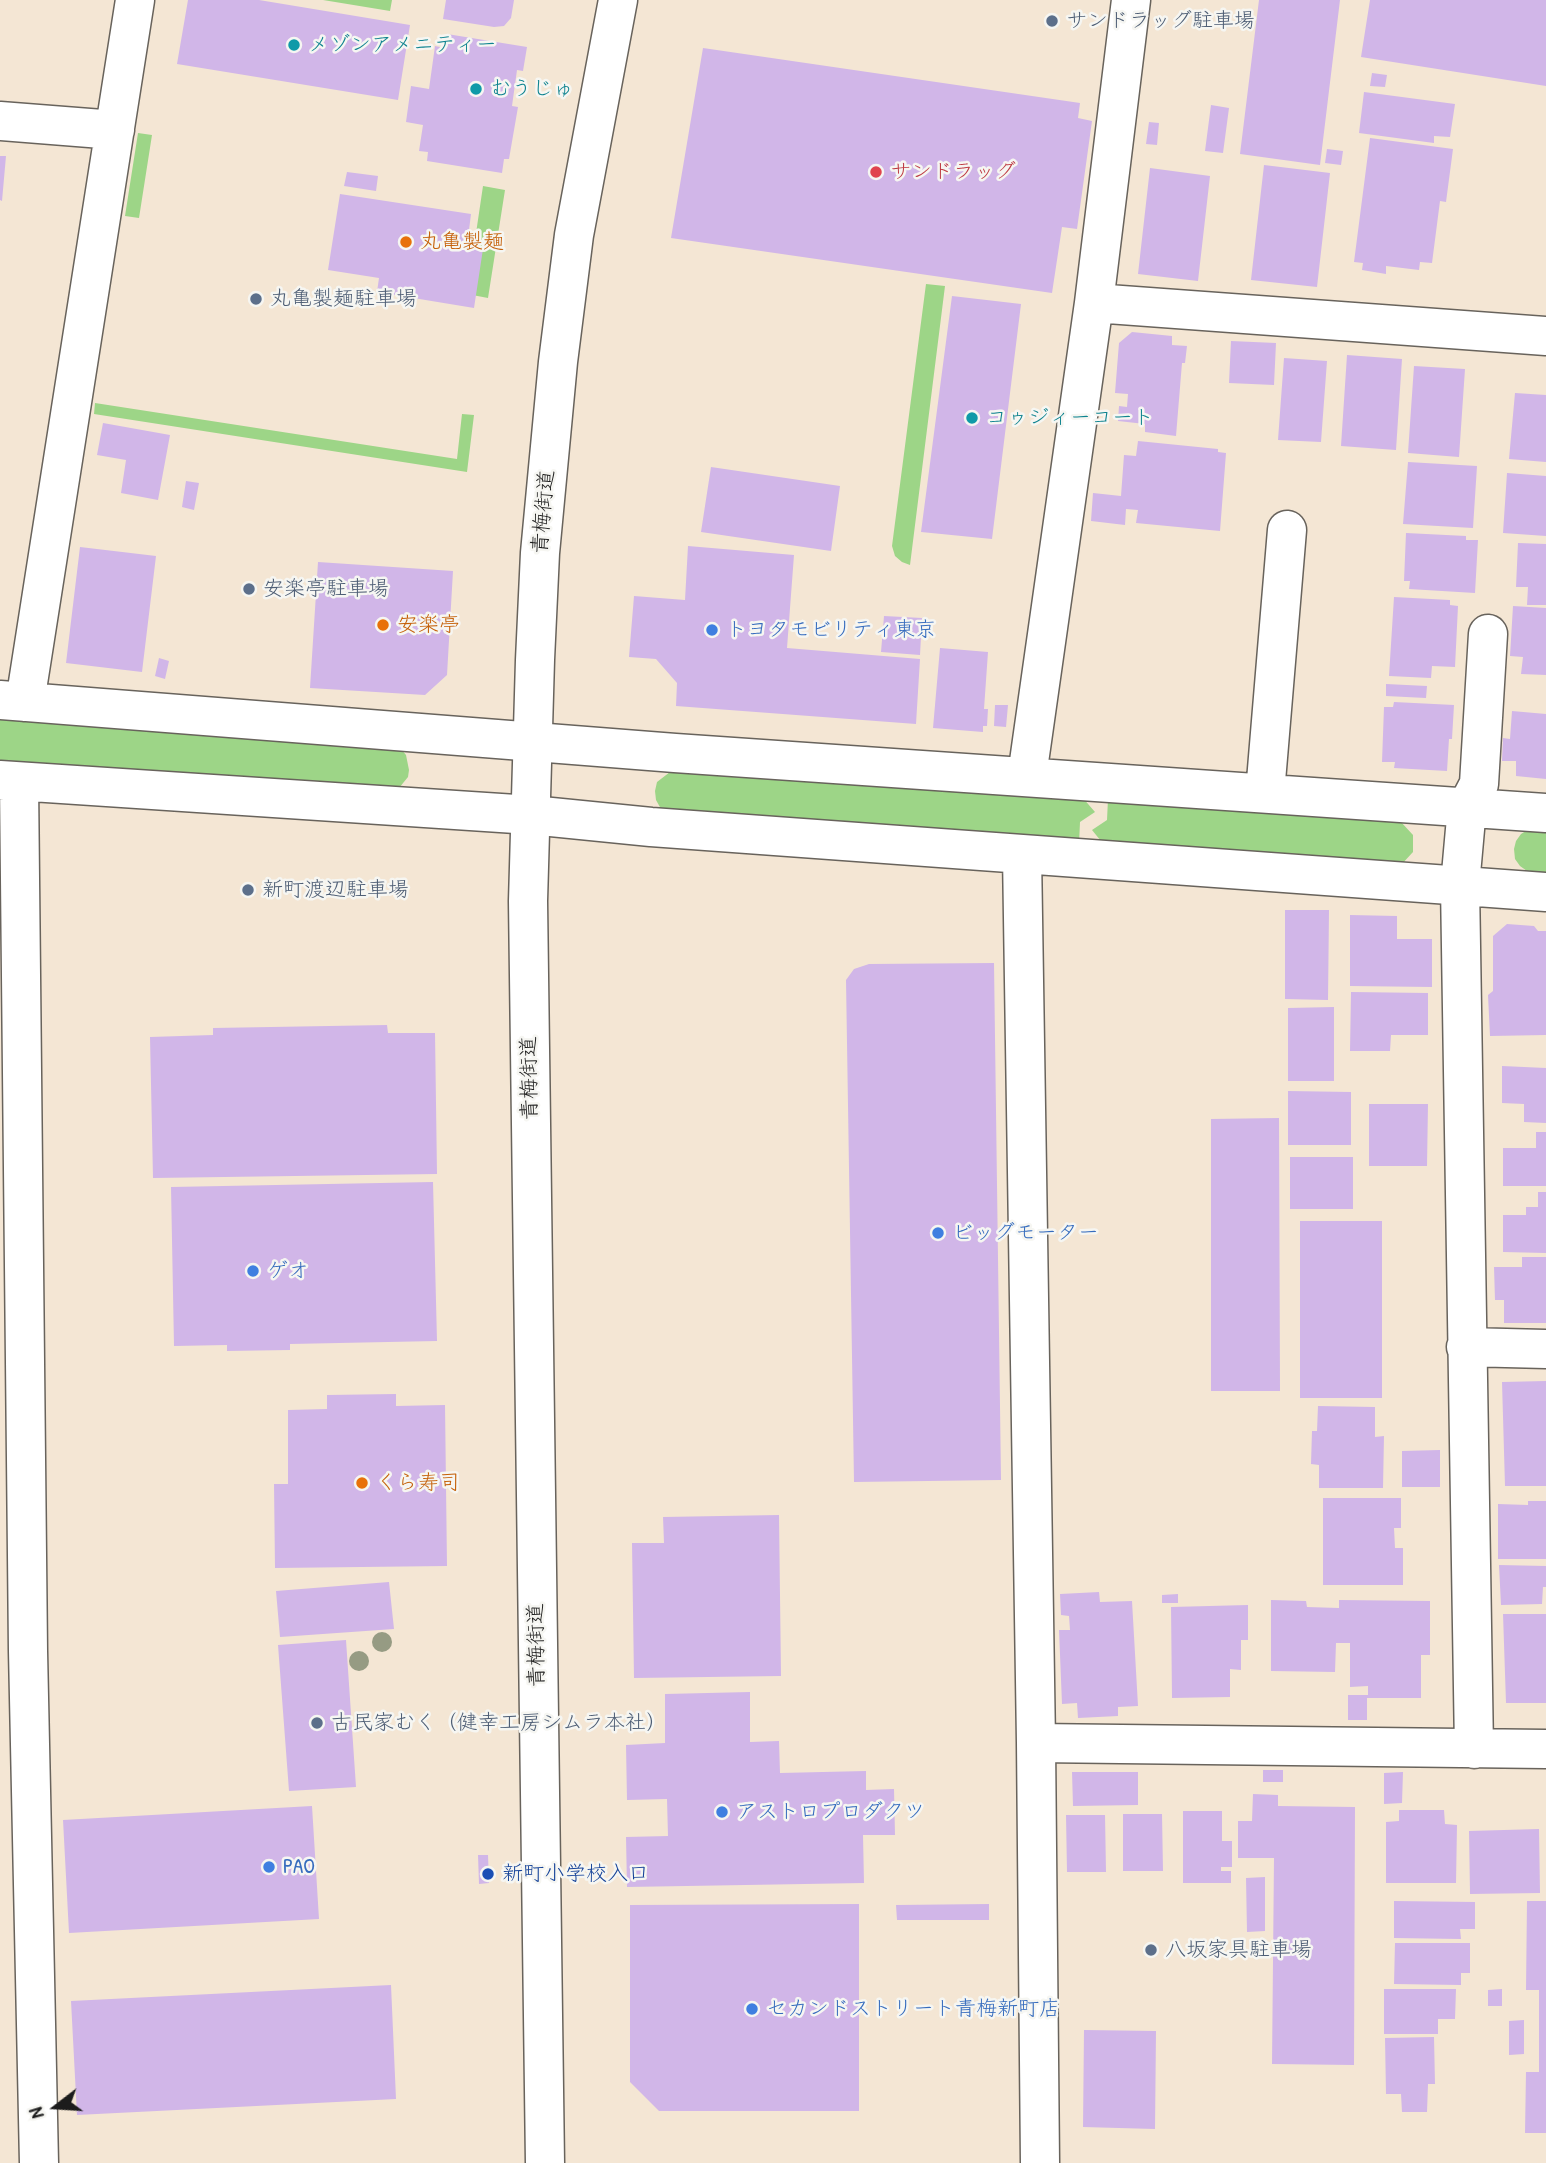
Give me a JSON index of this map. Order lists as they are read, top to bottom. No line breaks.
{"streets":{"street":["青梅街道"]},"places":["サンドラッグ駐車場","メゾンアメニティー","むうじゅ","サンドラッグ","丸亀製麺","丸亀製麺駐車場","コゥジィーコート","安楽亭駐車場","安楽亭","トヨタモビリティ東京","新町渡辺駐車場","ビッグモーター","ゲオ","くら寿司","古民家むく（健幸工房シムラ本社）","アストロプロダクツ","PAO","新町小学校入口","八坂家具駐車場","セカンドストリート青梅新町店"],"north":"left"}
